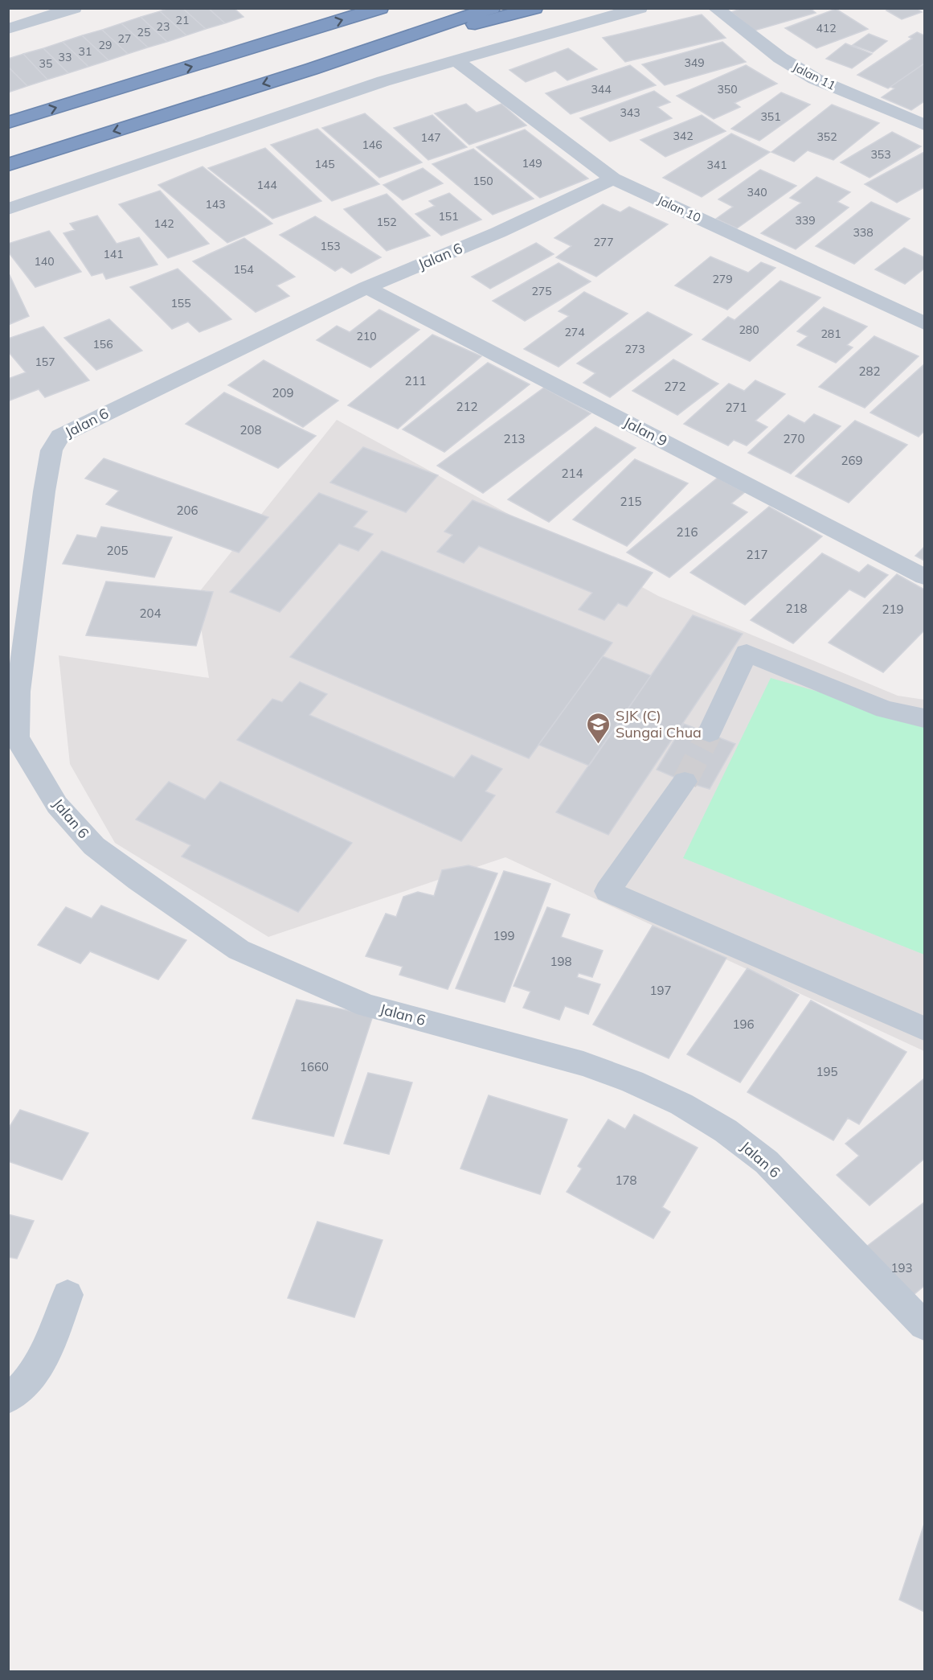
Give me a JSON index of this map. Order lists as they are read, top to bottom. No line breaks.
{"streets":{"street":["Jalan 11","Jalan 10","Jalan 6","Jalan 9"]},"crossings":[["Jalan 10","Jalan 6"],["Jalan 6","Jalan 9"]],"places":{"school or university":["SJK (C) Sungai Chua"]},"house_numbers":["21","23","412","25","27","29","31","33","349","35","344","350","343","351","342","352","147","146","353","149","145","341","150","144","340","143","151","339","152","142","338","277","153","141","140","154","279","275","155","280","274","281","210","156","273","157","282","211","272","209","212","271","208","213","270","269","214","215","206","216","205","217","218","219","204","199","198","197","196","1660","195","178","193"]}
